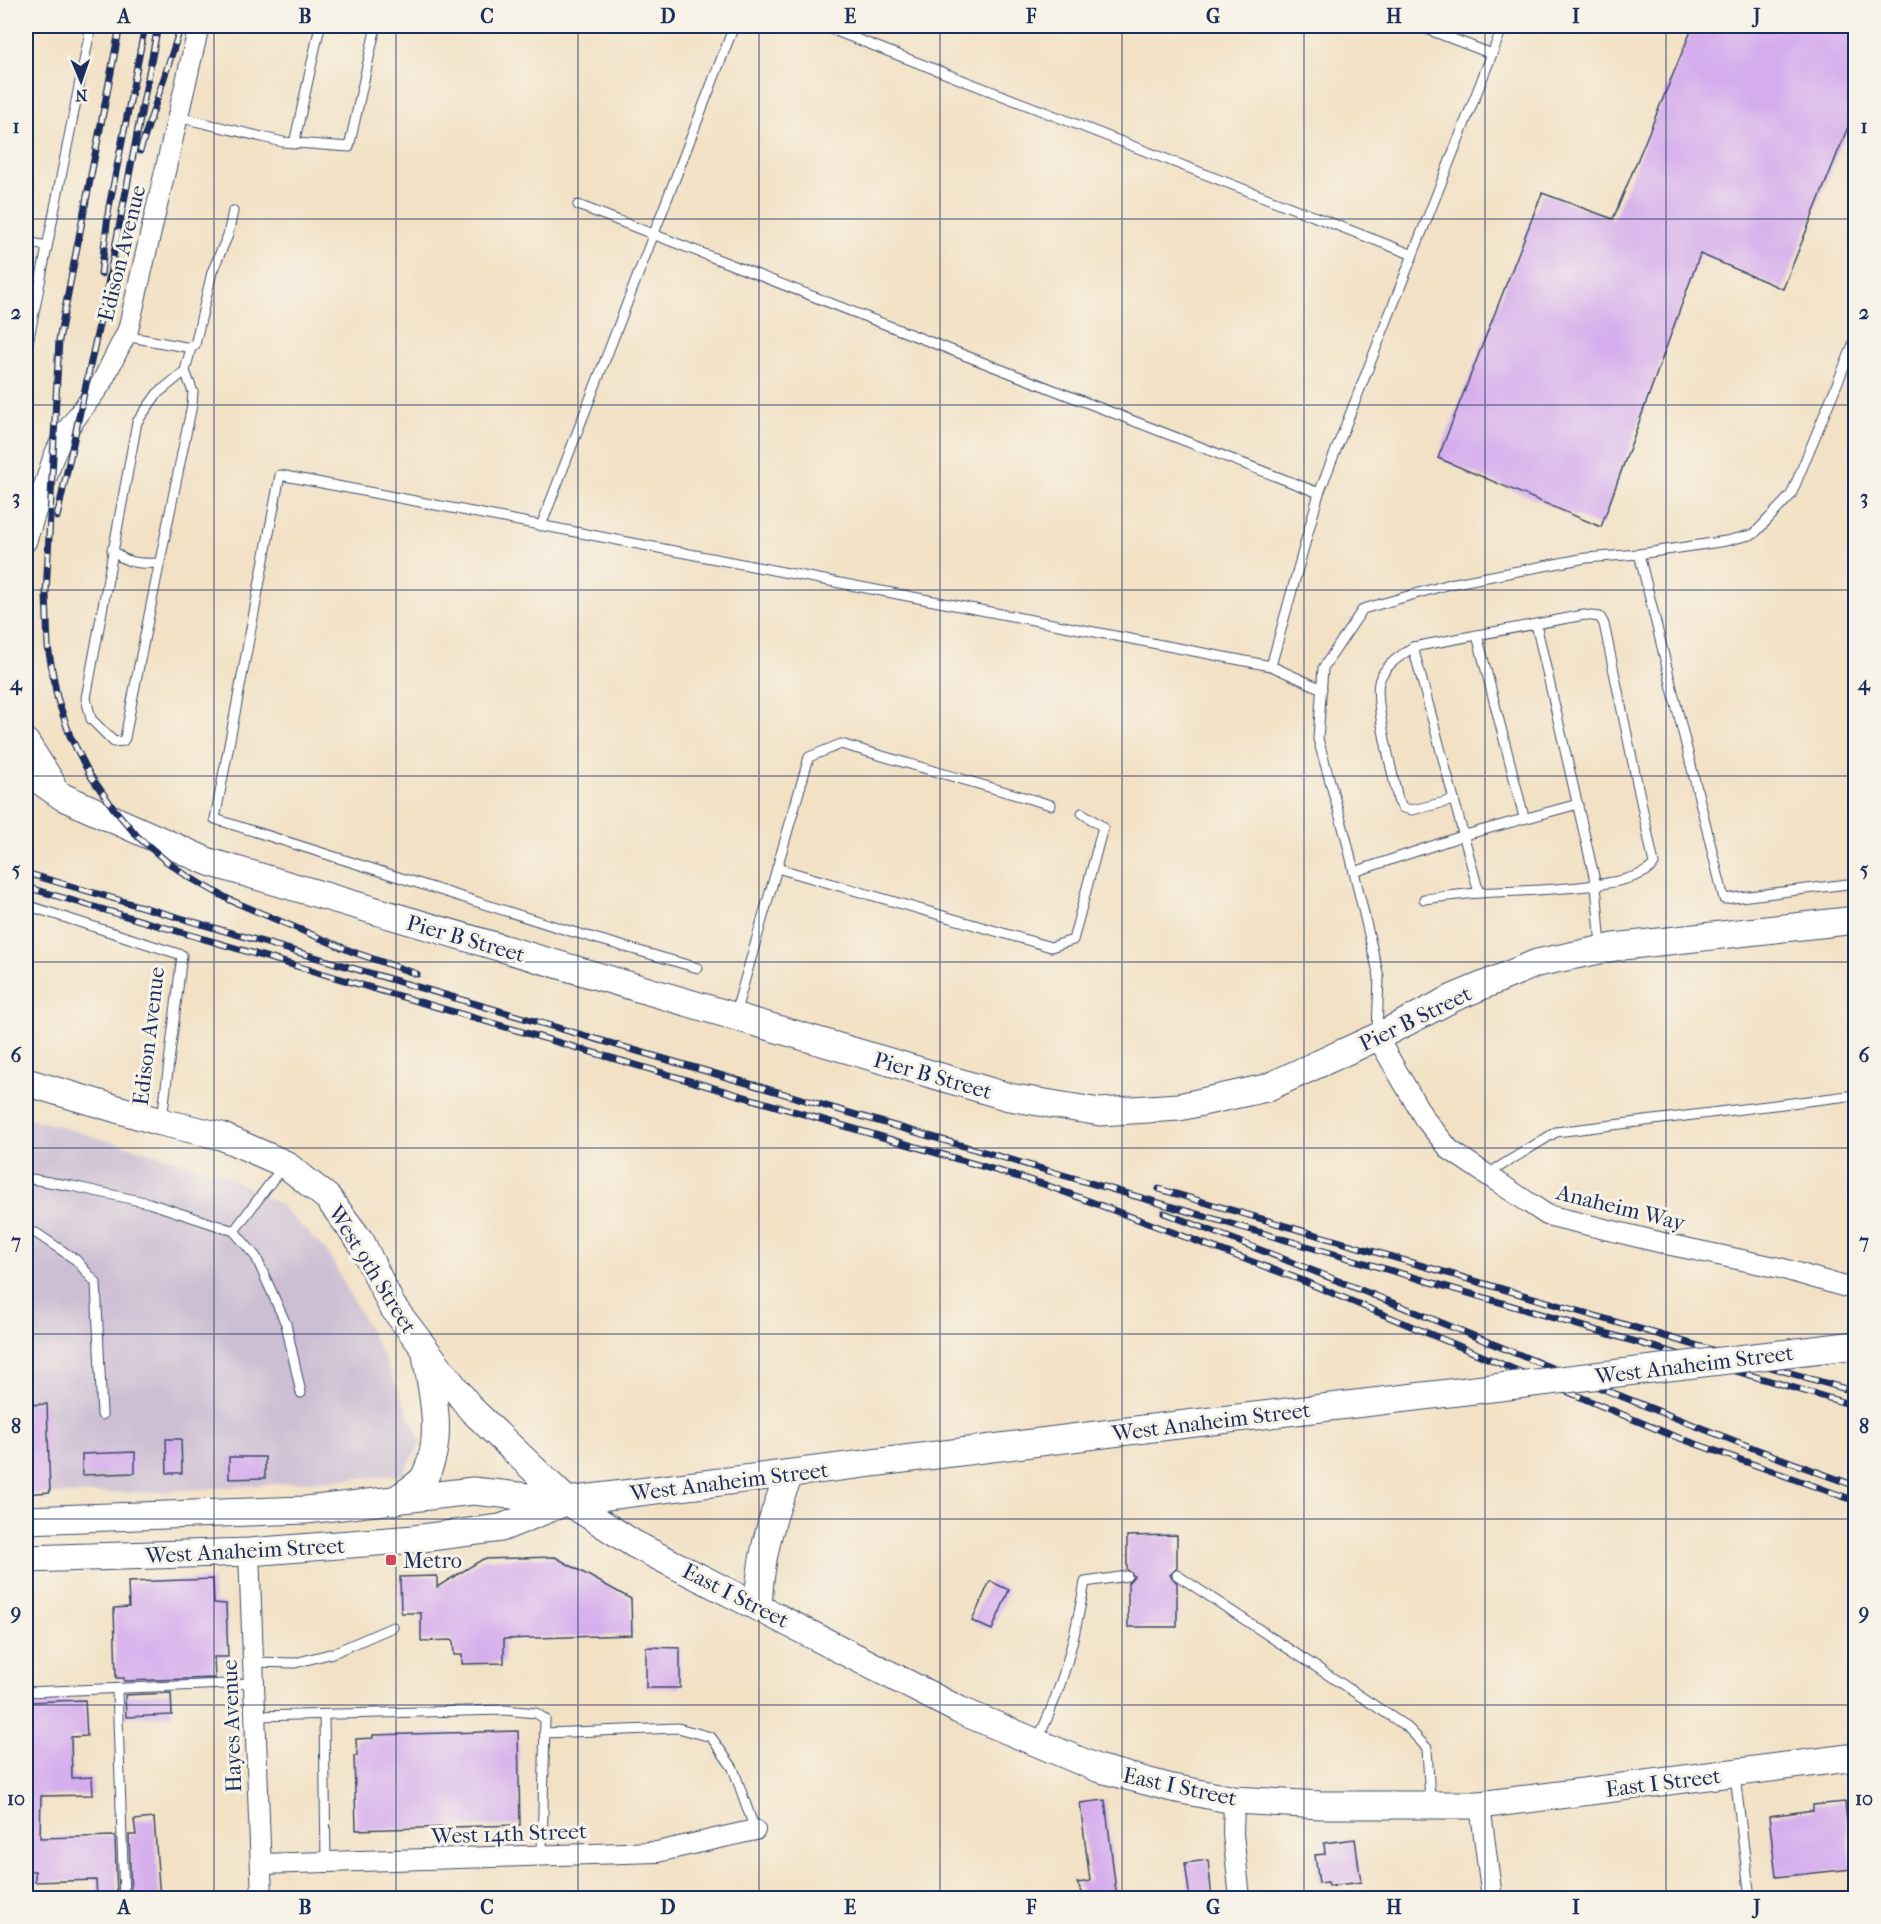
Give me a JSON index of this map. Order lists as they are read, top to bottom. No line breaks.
{"streets":{"main road":["Pier B Street","West 9th Street","West Anaheim Street","East I Street"],"street":["Edison Avenue","Anaheim Way","Hayes Avenue","West 14th Street"]},"crossings":[["Edison Avenue","West 9th Street"],["Pier B Street","Anaheim Way"],["West 9th Street","West Anaheim Street"],["West 9th Street","East I Street"],["West Anaheim Street","East I Street"],["West Anaheim Street","Hayes Avenue"],["Hayes Avenue","West 14th Street"]],"places":{"transit":["Metro"]},"north":"bottom","grid":{"columns":["A","B","C","D","E","F","G","H","I","J"],"rows":["1","2","3","4","5","6","7","8","9","10"]}}
